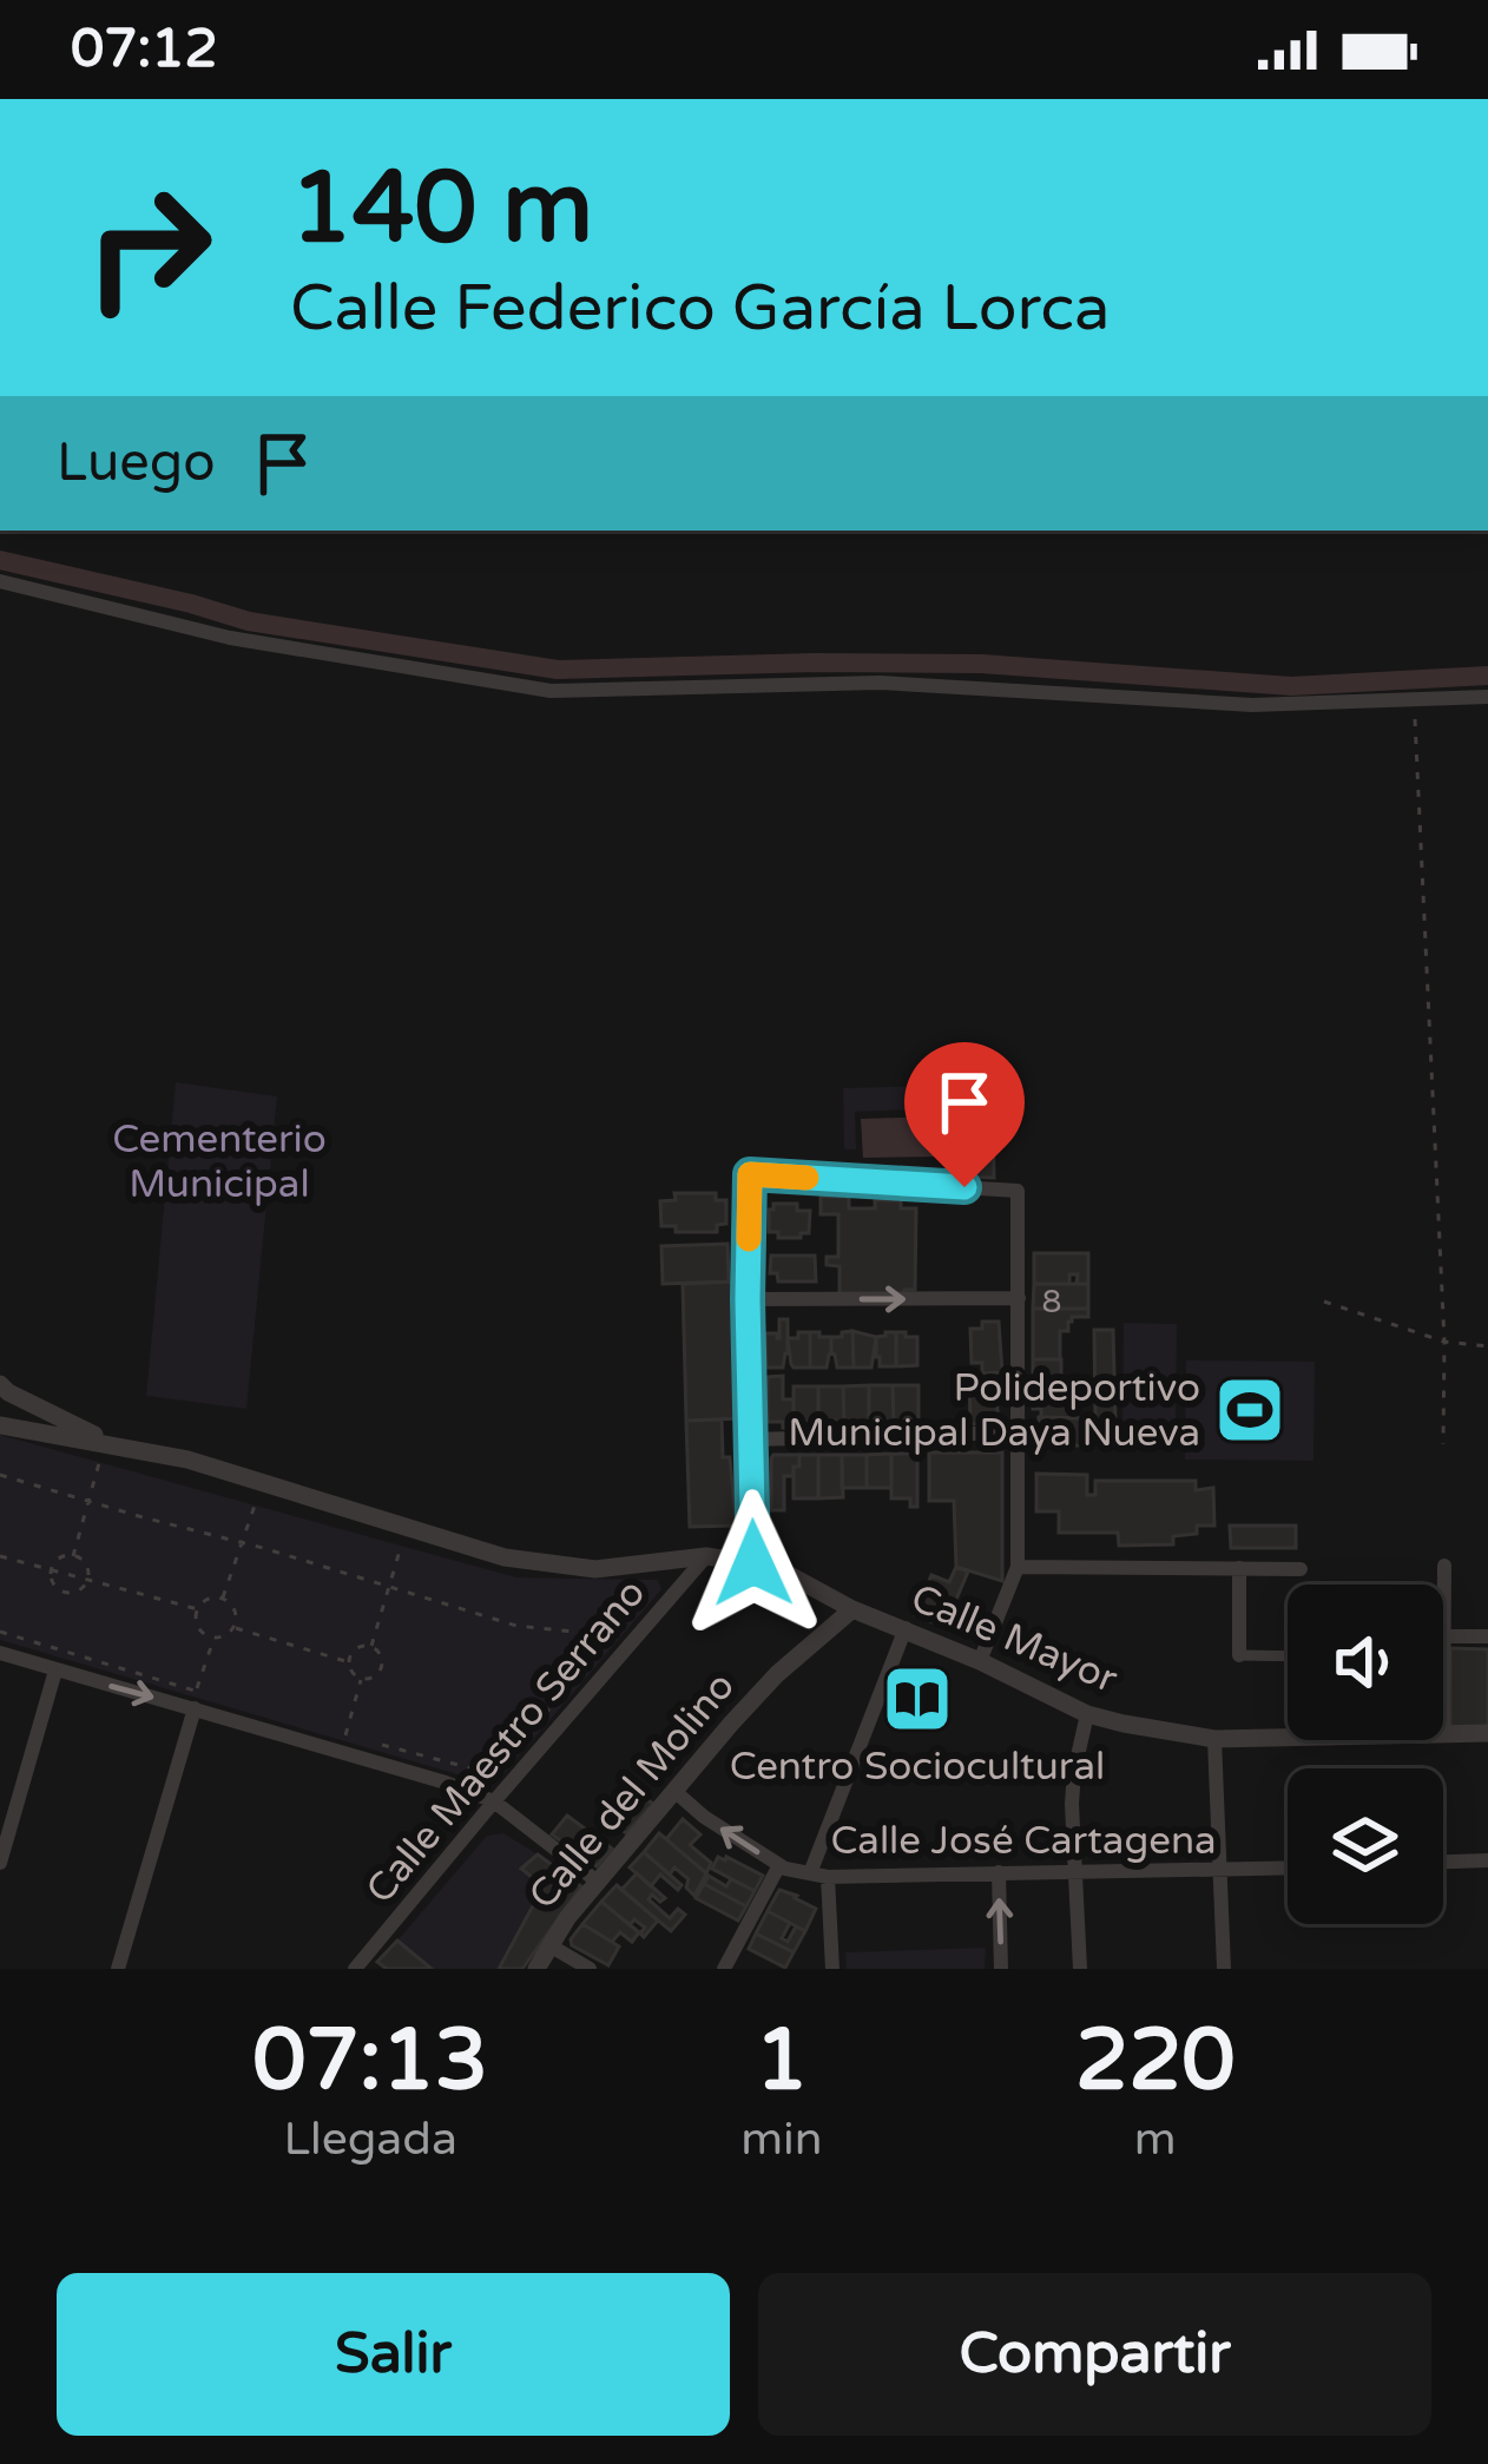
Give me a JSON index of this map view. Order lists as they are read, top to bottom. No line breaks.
{"streets":{"street":["Calle Mayor","Calle Maestro Serrano","Calle del Molino","Calle José Cartagena"]},"crossings":[["Calle Mayor","Calle Maestro Serrano"],["Calle Mayor","Calle del Molino"],["Calle del Molino","Calle José Cartagena"]],"parks":["Cementerio Municipal"],"places":{"sports":["Polideportivo Municipal Daya Nueva"],"library":["Centro Sociocultural"]},"house_numbers":["8"],"page":{"status":"07:12","turn":["140 m","Calle Federico García Lorca"],"then":"Luego","eta":["07:13","Llegada","1","min","220","m"],"buttons":["Salir","Compartir"]}}
